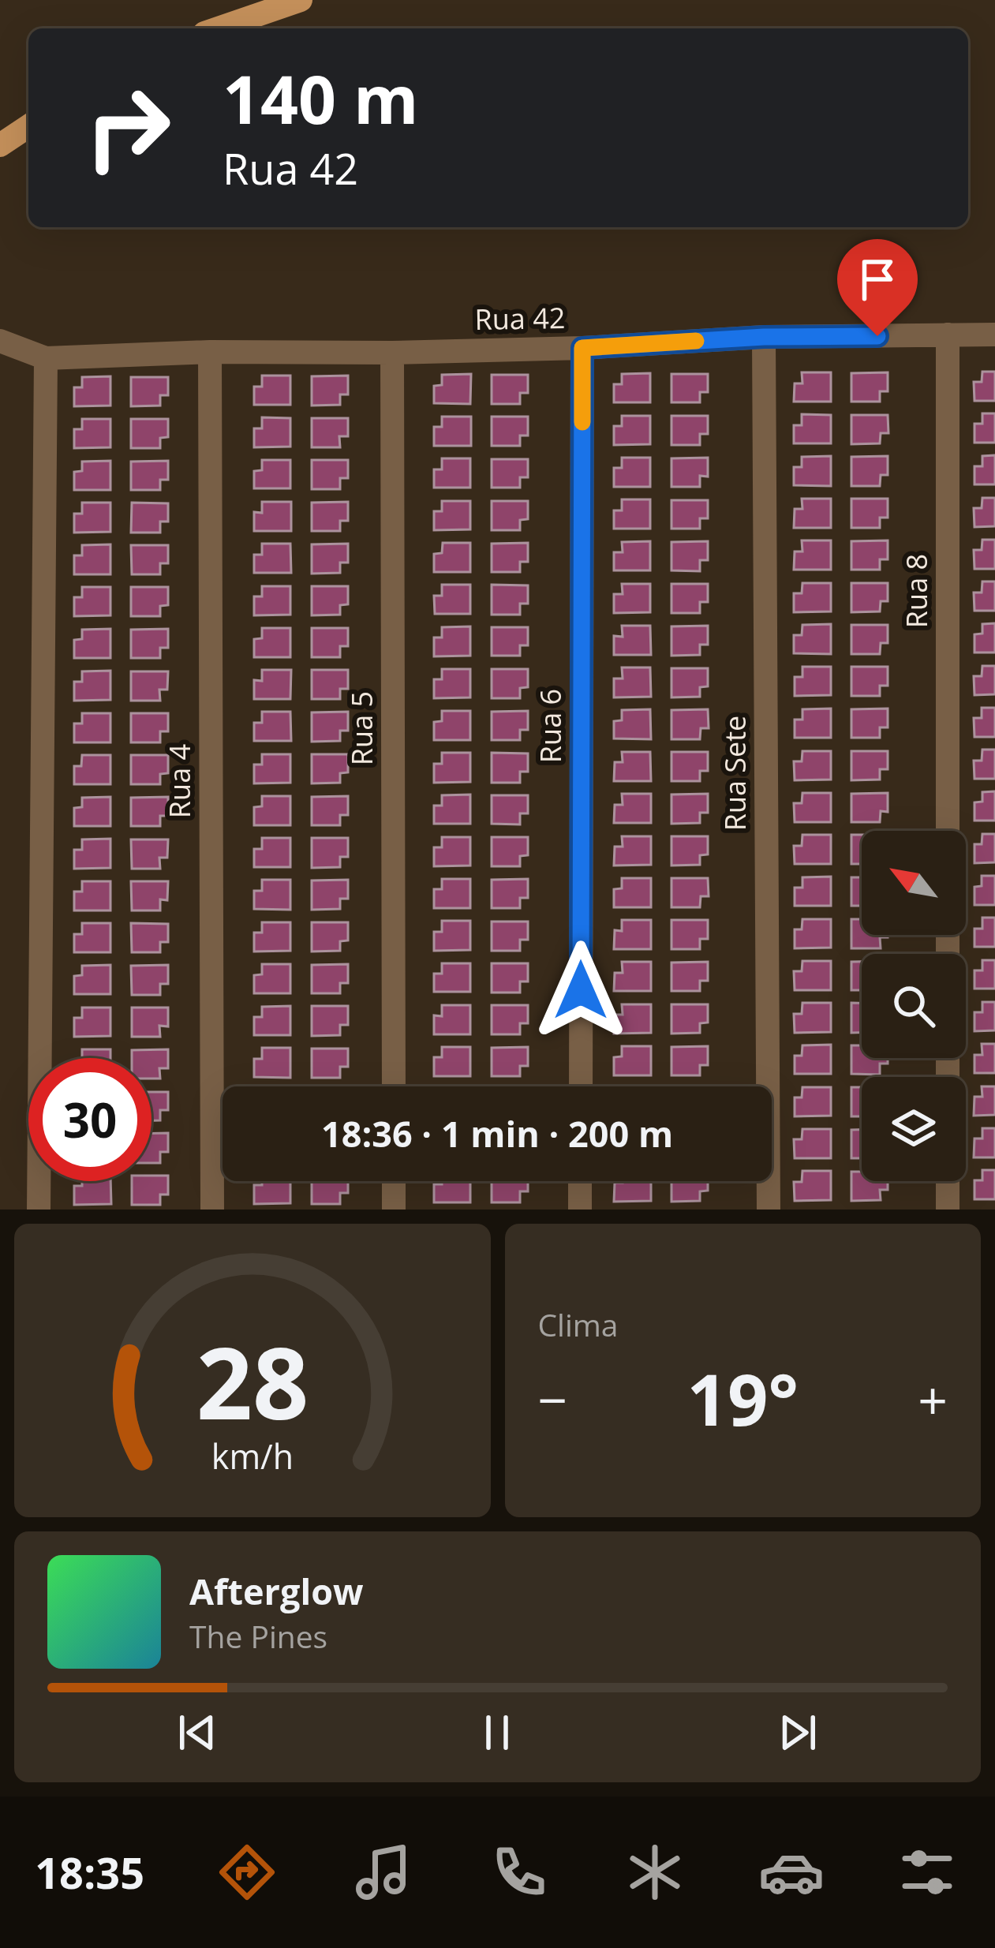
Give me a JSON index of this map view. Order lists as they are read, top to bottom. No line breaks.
{"streets":{"street":["Rua 42","Rua 8","Rua 6","Rua 5","Rua Sete","Rua 4"]},"crossings":[["Rua 42","Rua 8"],["Rua 42","Rua 6"],["Rua 42","Rua 5"],["Rua 42","Rua Sete"],["Rua 42","Rua 4"]],"north":"top left","page":{"turn":["140 m","Rua 42"],"limit":"30","trip":"18:36 · 1 min · 200 m","tile":"Clima","heat":["−","19°","+"],"song":["Afterglow","The Pines"],"tabs":"18:35","gauge":["28","km/h"]}}
